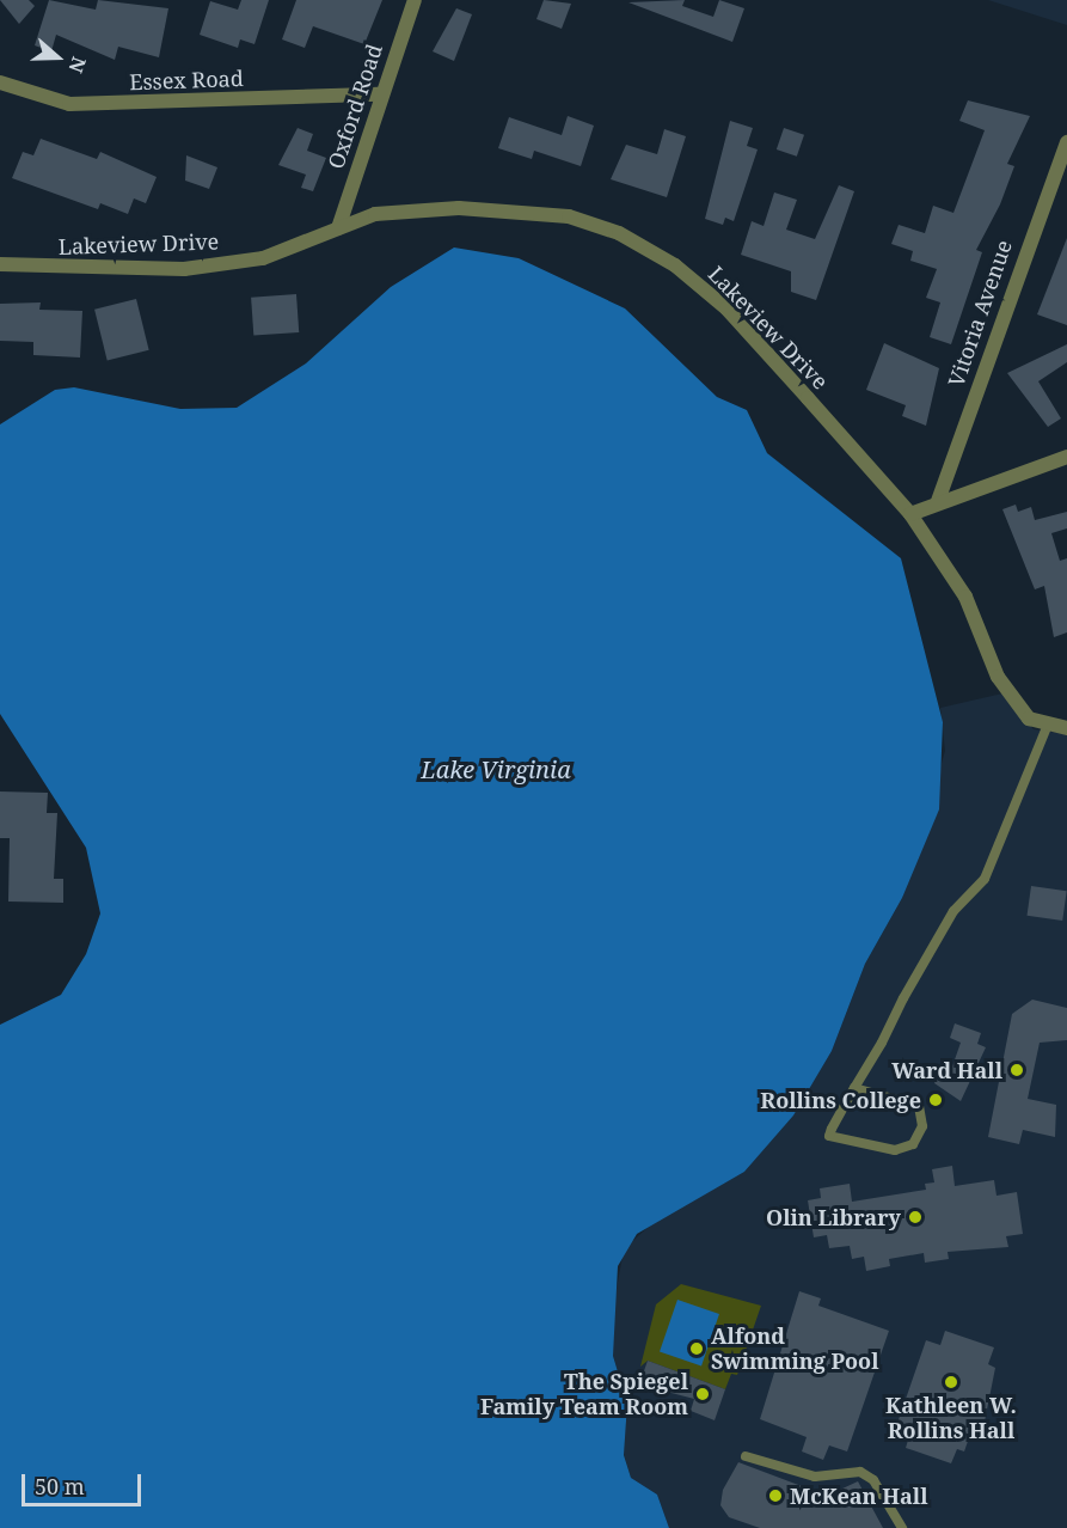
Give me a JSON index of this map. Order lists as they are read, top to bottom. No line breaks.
{"streets":{"street":["Essex Road","Oxford Road","Lakeview Drive","Vitoria Avenue"]},"crossings":[["Essex Road","Oxford Road"],["Oxford Road","Lakeview Drive"]],"water":["Lake Virginia"],"places":["Ward Hall","Rollins College","Olin Library","Alfond Swimming Pool","Kathleen W. Rollins Hall","The Spiegel Family Team Room","McKean Hall"],"scale_bar":"50 m","north":"right"}
